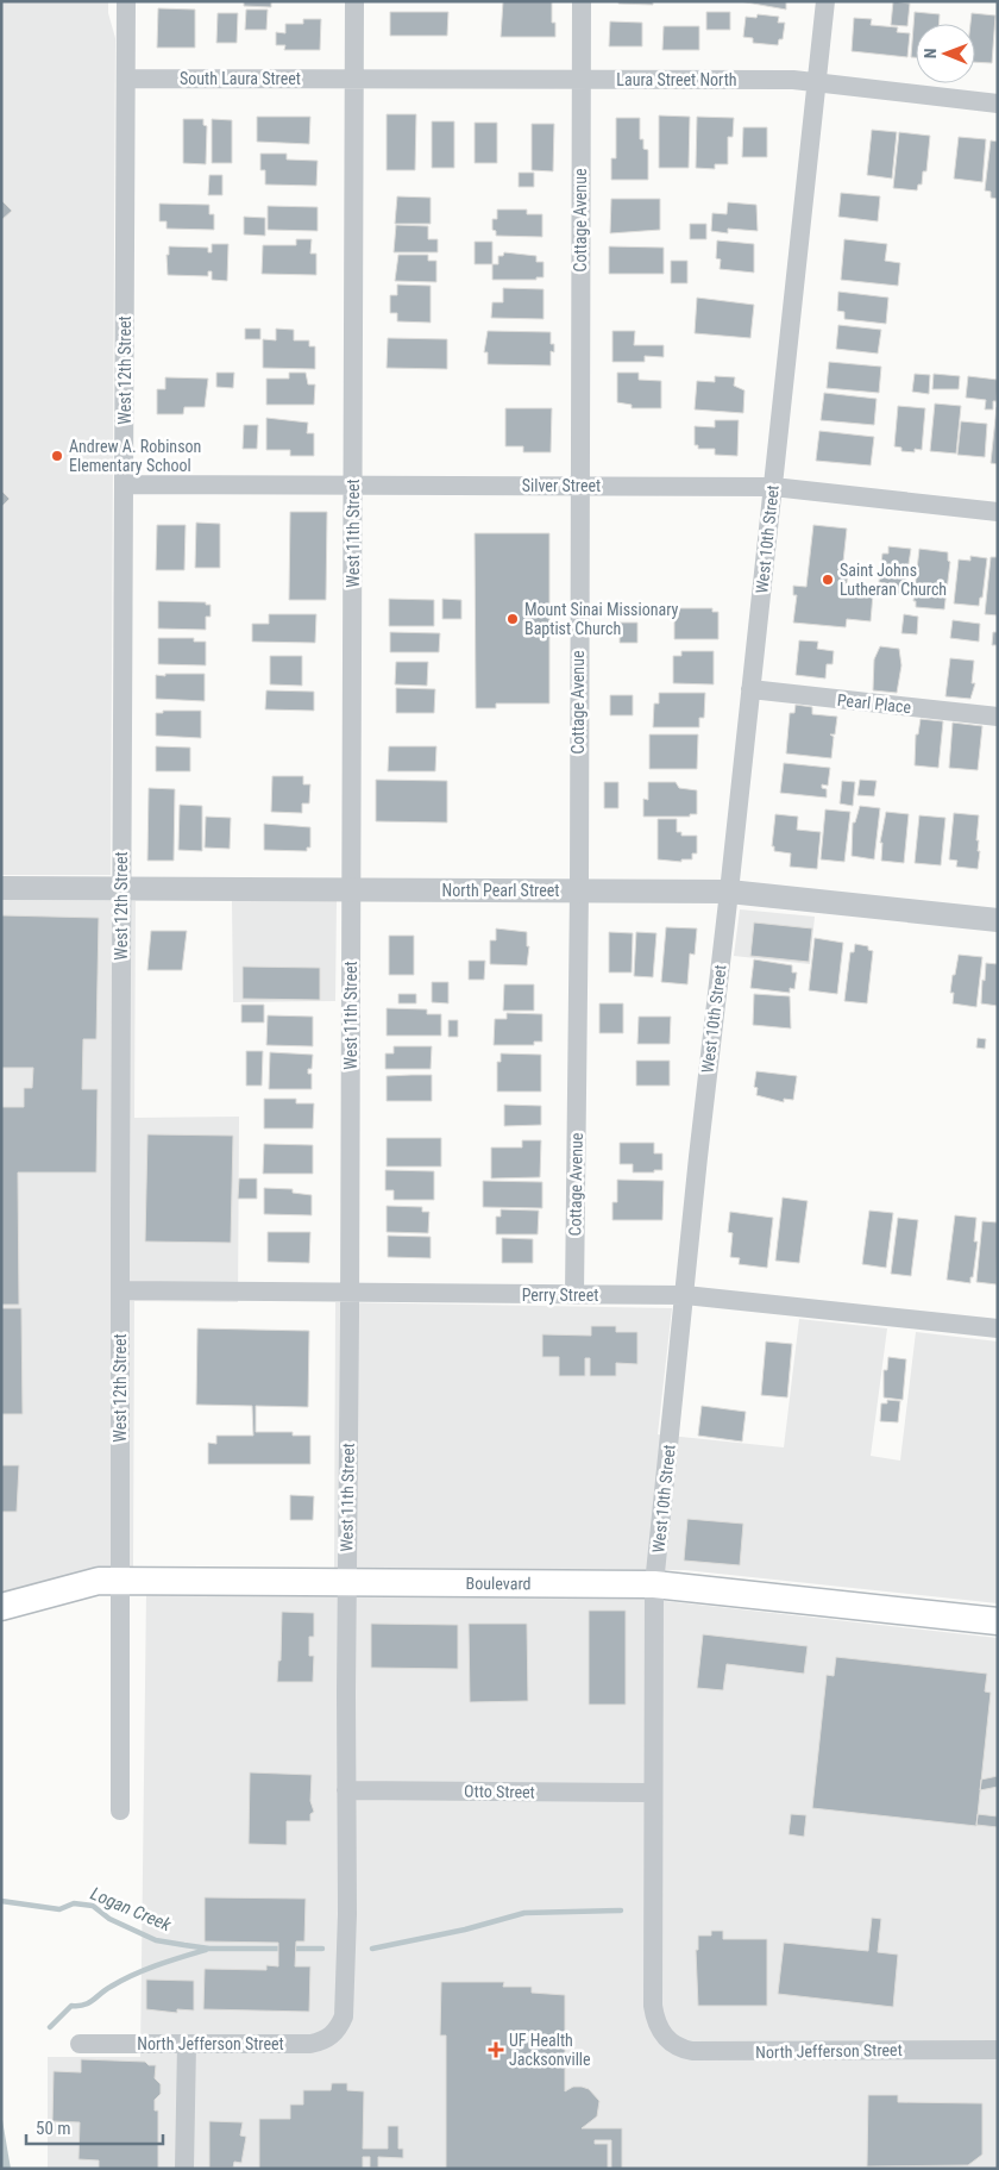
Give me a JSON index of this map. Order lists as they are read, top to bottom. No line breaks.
{"streets":{"main road":["Boulevard"],"street":["South Laura Street","Laura Street North","Cottage Avenue","West 12th Street","Silver Street","West 11th Street","West 10th Street","Pearl Place","North Pearl Street","Perry Street","Otto Street","North Jefferson Street"]},"crossings":[["South Laura Street","Laura Street North"],["South Laura Street","West 12th Street"],["South Laura Street","West 11th Street"],["Laura Street North","Cottage Avenue"],["Laura Street North","West 11th Street"],["Laura Street North","West 10th Street"],["Cottage Avenue","Silver Street"],["Cottage Avenue","North Pearl Street"],["Cottage Avenue","Perry Street"],["West 12th Street","Silver Street"],["West 12th Street","North Pearl Street"],["West 12th Street","Perry Street"],["West 12th Street","Boulevard"],["Silver Street","West 11th Street"],["Silver Street","West 10th Street"],["West 11th Street","North Pearl Street"],["West 11th Street","Perry Street"],["West 11th Street","Boulevard"],["West 11th Street","Otto Street"],["West 11th Street","North Jefferson Street"],["West 10th Street","Pearl Place"],["West 10th Street","North Pearl Street"],["West 10th Street","Perry Street"],["West 10th Street","Boulevard"],["West 10th Street","Otto Street"],["West 10th Street","North Jefferson Street"]],"water":["Logan Creek"],"places":{"other":["Andrew A. Robinson Elementary School","Saint Johns Lutheran Church","Mount Sinai Missionary Baptist Church"],"health":["UF Health Jacksonville"]},"scale_bar":"50 m","north":"left"}
